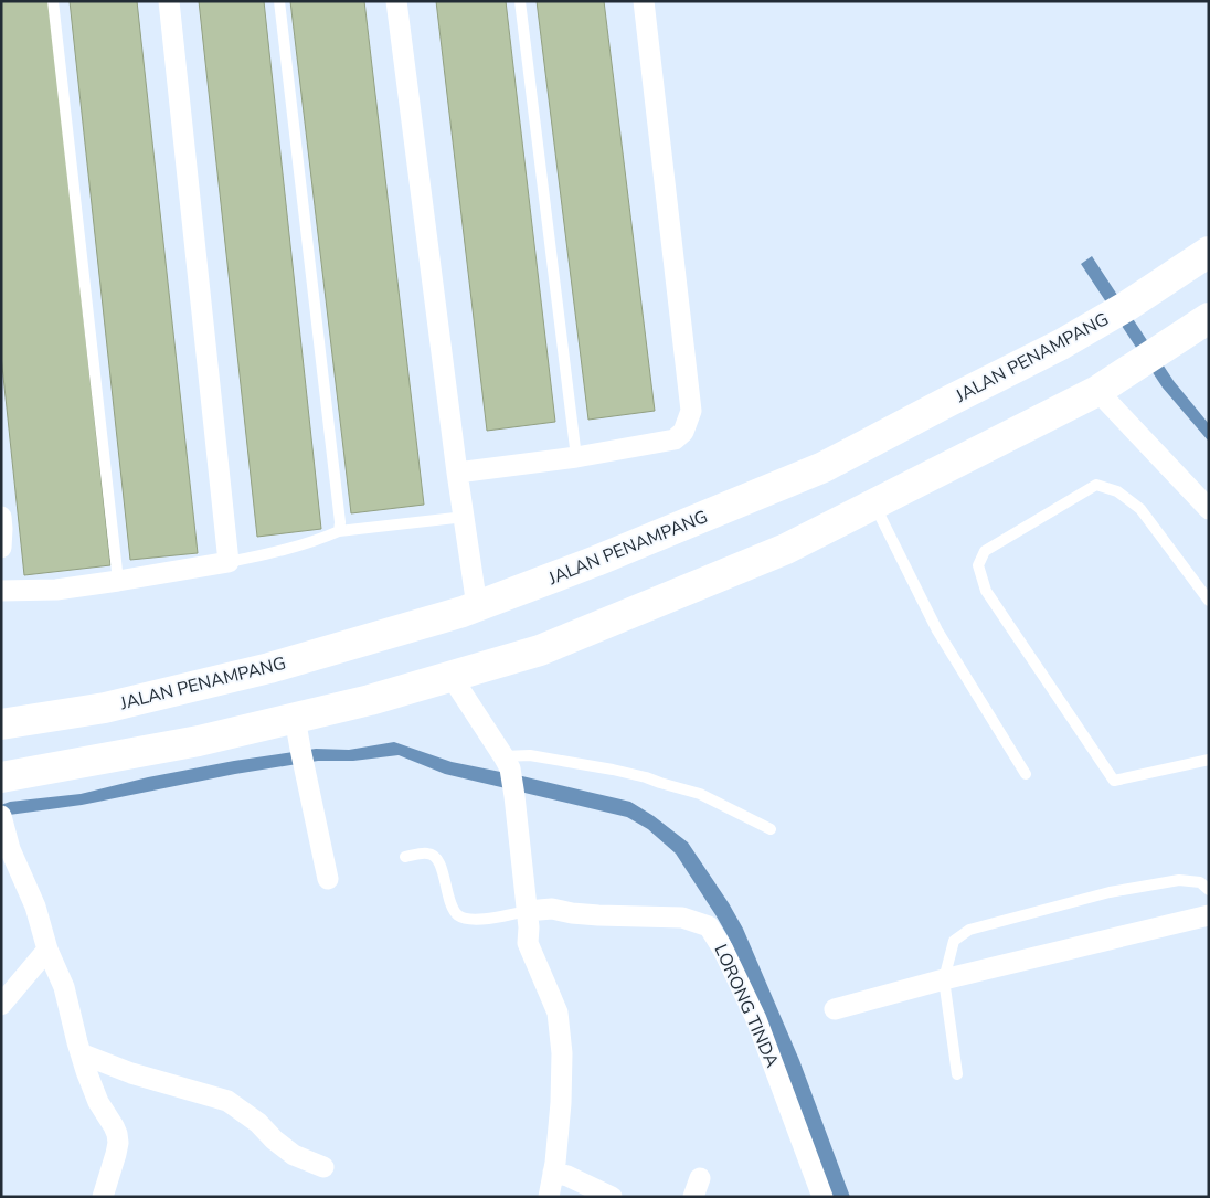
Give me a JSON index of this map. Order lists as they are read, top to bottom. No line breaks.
{"streets":{"main road":["JALAN PENAMPANG"],"street":["LORONG TINDA"]}}
